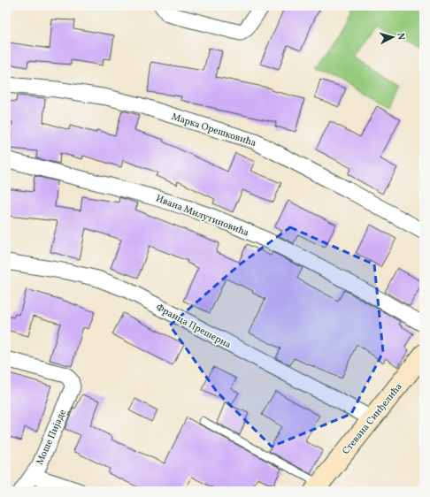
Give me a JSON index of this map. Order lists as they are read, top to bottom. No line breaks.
{"streets":{"street":["Марка Орешковића","Ивана Милутиновића","Франца Прешерна","Стевана Синђелића","Моше Пијаде"]},"crossings":[["Франца Прешерна","Стевана Синђелића"]],"north":"right"}
